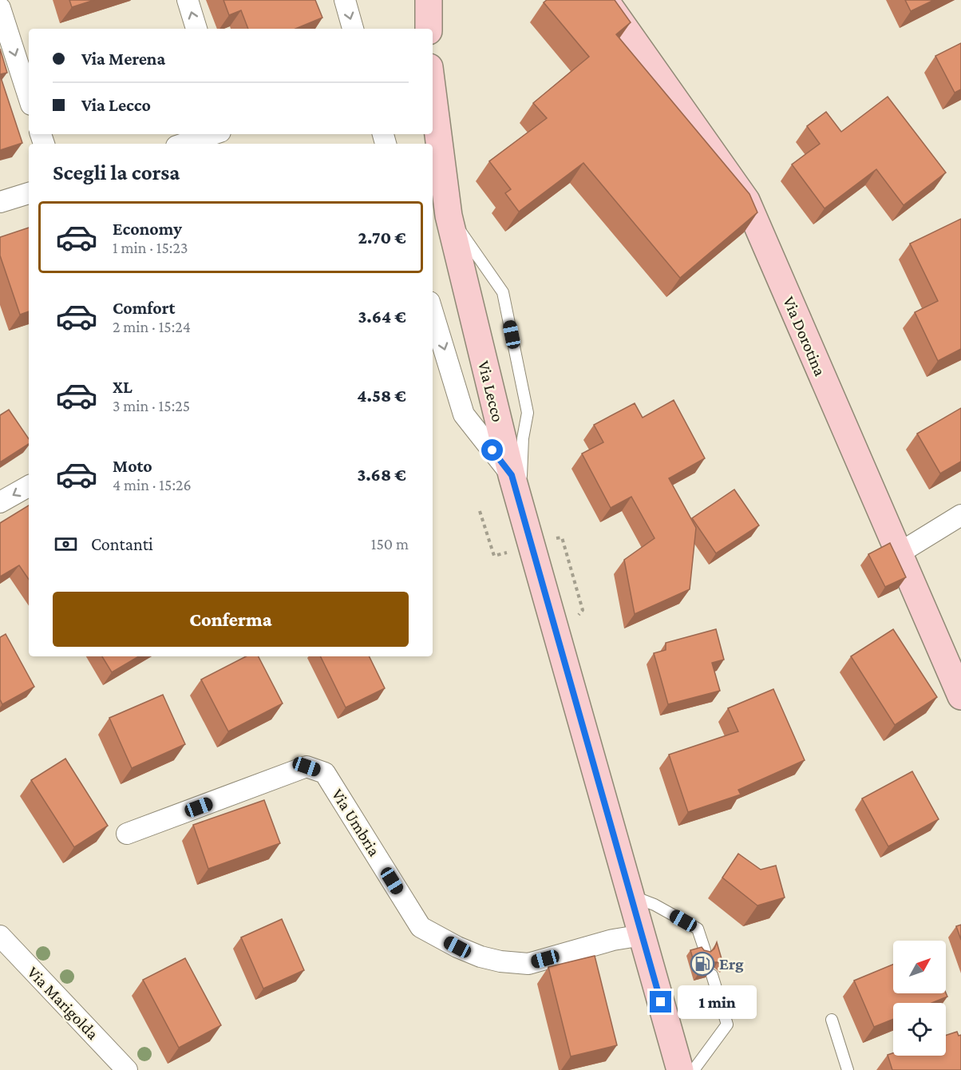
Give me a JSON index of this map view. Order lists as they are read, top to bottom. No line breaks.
{"streets":{"main road":["Via Dorotina","Via Lecco"],"street":["Via Umbria","Via Marigolda"]},"crossings":[["Via Lecco","Via Umbria"]],"places":{"fuel station":["Erg"]},"north":"top right","page":{"banner":["Via Merena","Via Lecco"],"heading":"Scegli la corsa","list":[{"name":"Economy","note":"1 min · 15:23","value":"2.70 €"},{"name":"Comfort","note":"2 min · 15:24","value":"3.64 €"},{"name":"XL","note":"3 min · 15:25","value":"4.58 €"},{"name":"Moto","note":"4 min · 15:26","value":"3.68 €"}],"pay":["Contanti","150 m"],"buttons":"Conferma","bubble":"1 min"}}
